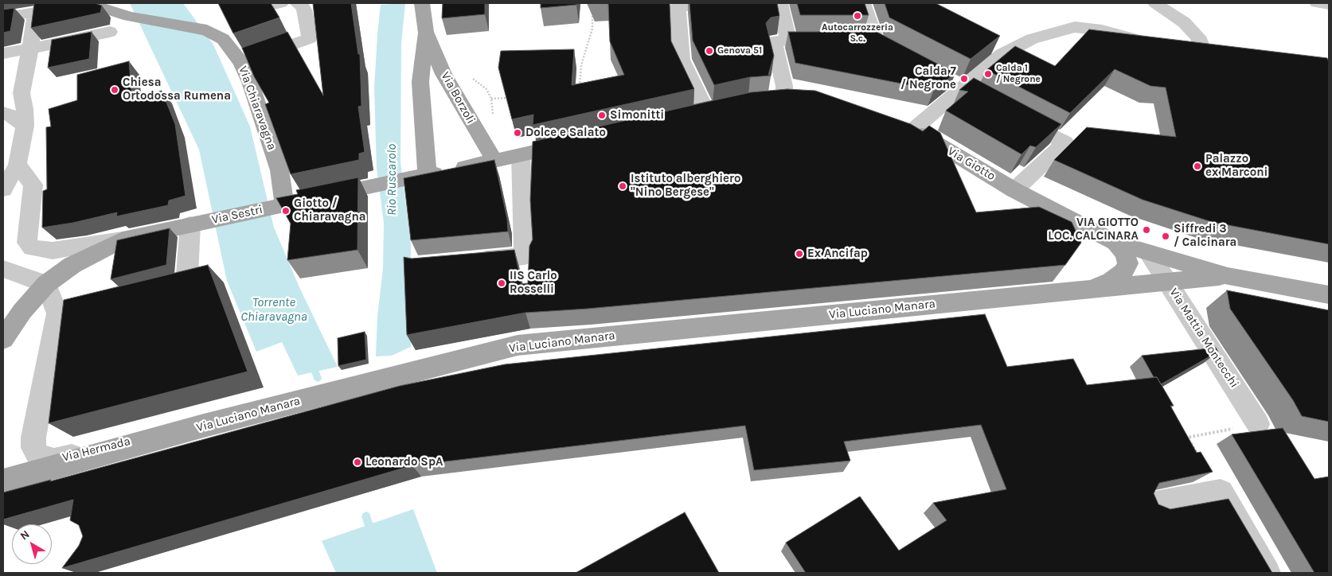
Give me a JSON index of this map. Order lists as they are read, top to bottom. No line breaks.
{"streets":{"main road":["Via Borzoli","Via Chiaravagna","Via Giotto","Via Sestri","Via Luciano Manara"],"street":["Via Mattia Montecchi","Via Hermada"]},"crossings":[["Via Chiaravagna","Via Sestri"],["Via Giotto","Via Luciano Manara"],["Via Giotto","Via Mattia Montecchi"],["Via Luciano Manara","Via Mattia Montecchi"],["Via Luciano Manara","Via Hermada"]],"water":["Rio Ruscarolo","Torrente Chiaravagna"],"places":["Autocarrozzeria S.c.","Genova 51","Calda 1 / Negrone","Calda 7 / Negrone","Chiesa Ortodossa Rumena","Simonitti","Dolce e Salato","Palazzo ex Marconi","Istituto alberghiero \"Nino Bergese\"","Giotto / Chiaravagna","VIA GIOTTO LOC. CALCINARA","Siffredi 3 / Calcinara","Ex Ancifap","IIS Carlo Rosselli","Leonardo SpA"],"north":"top left"}
